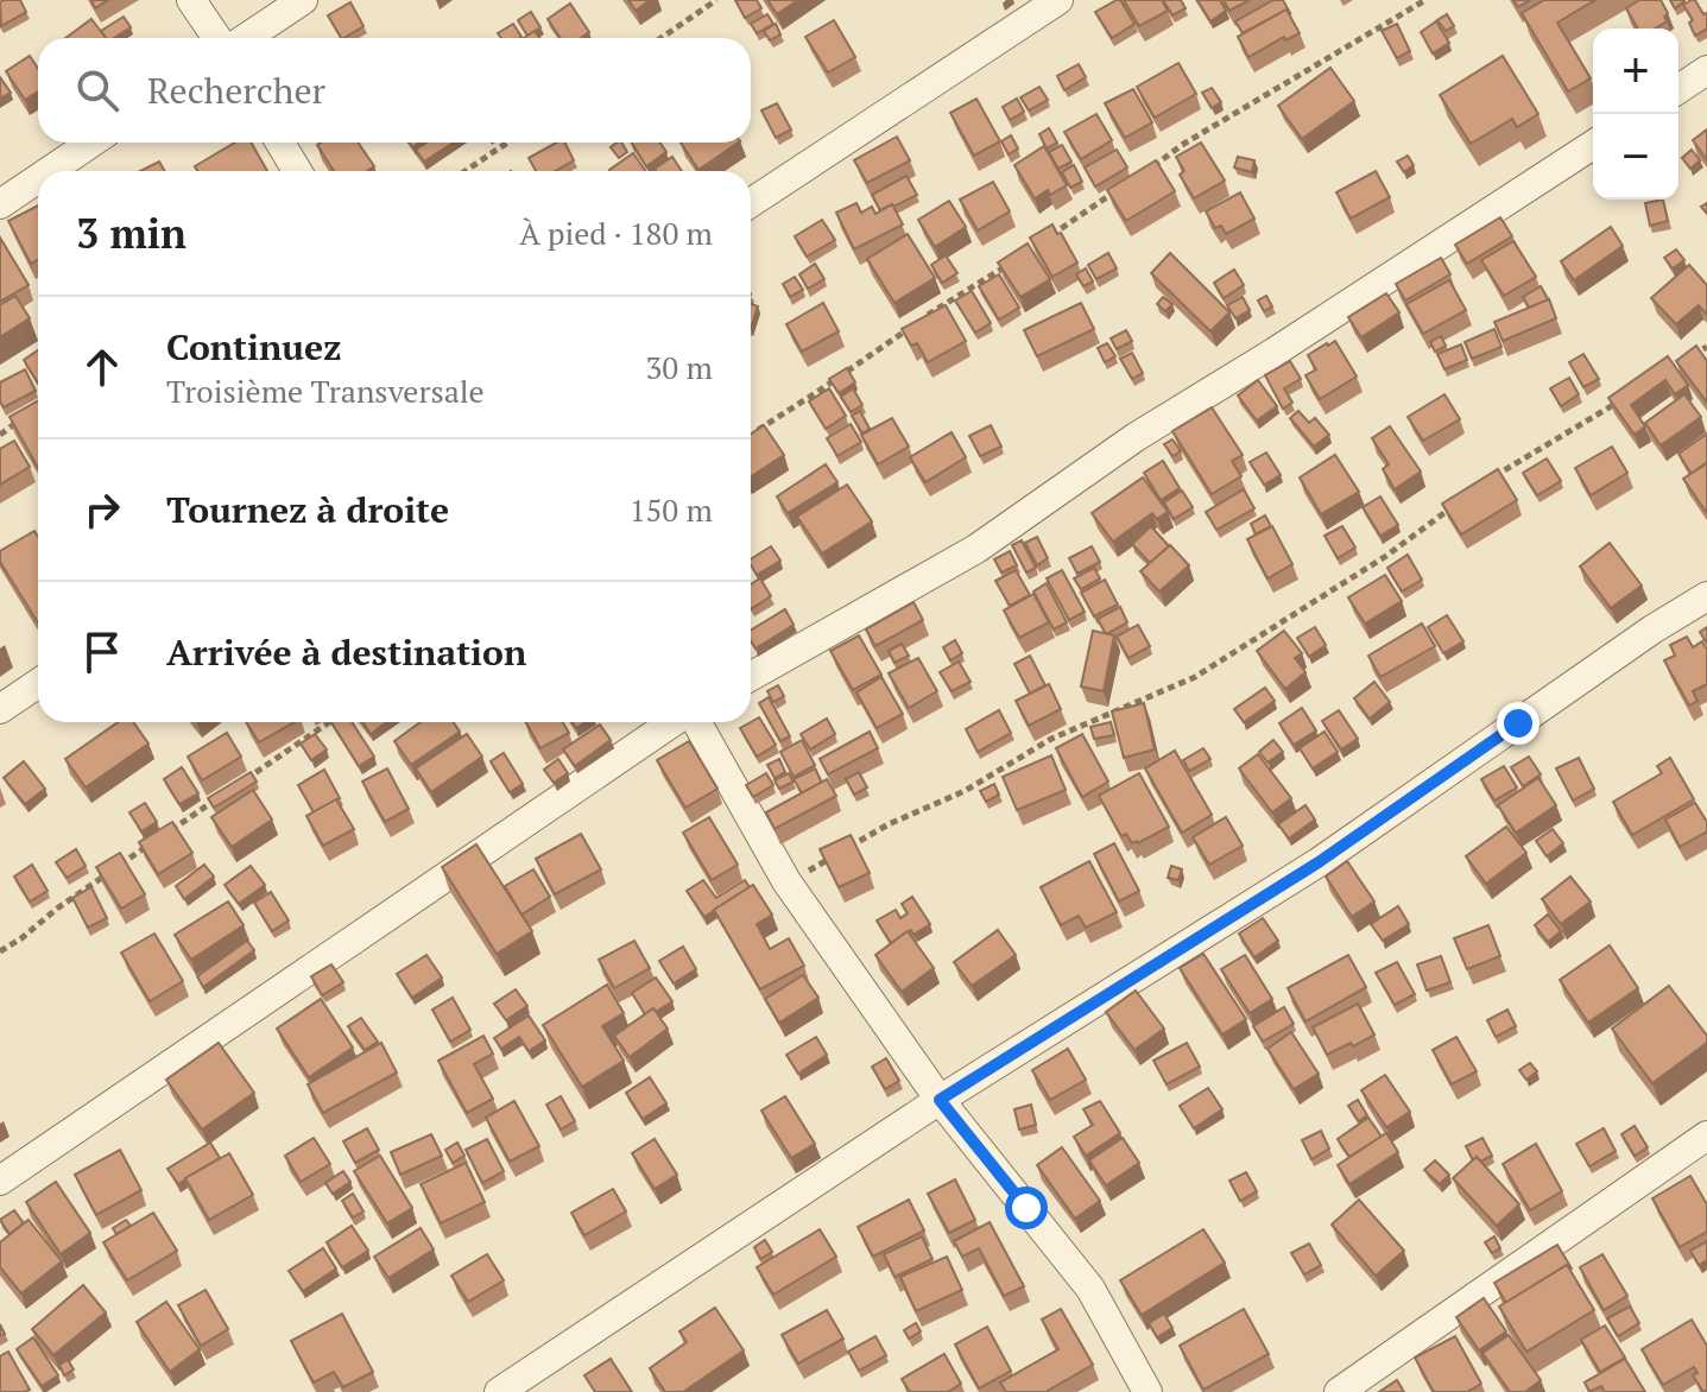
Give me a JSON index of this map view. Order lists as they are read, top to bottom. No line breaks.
{"page":{"map_buttons":["+","−"],"search":"Rechercher","heading":["3 min","À pied · 180 m"],"list":[["Continuez","Troisième Transversale","30 m"],["Tournez à droite","150 m"],"Arrivée à destination"]}}
